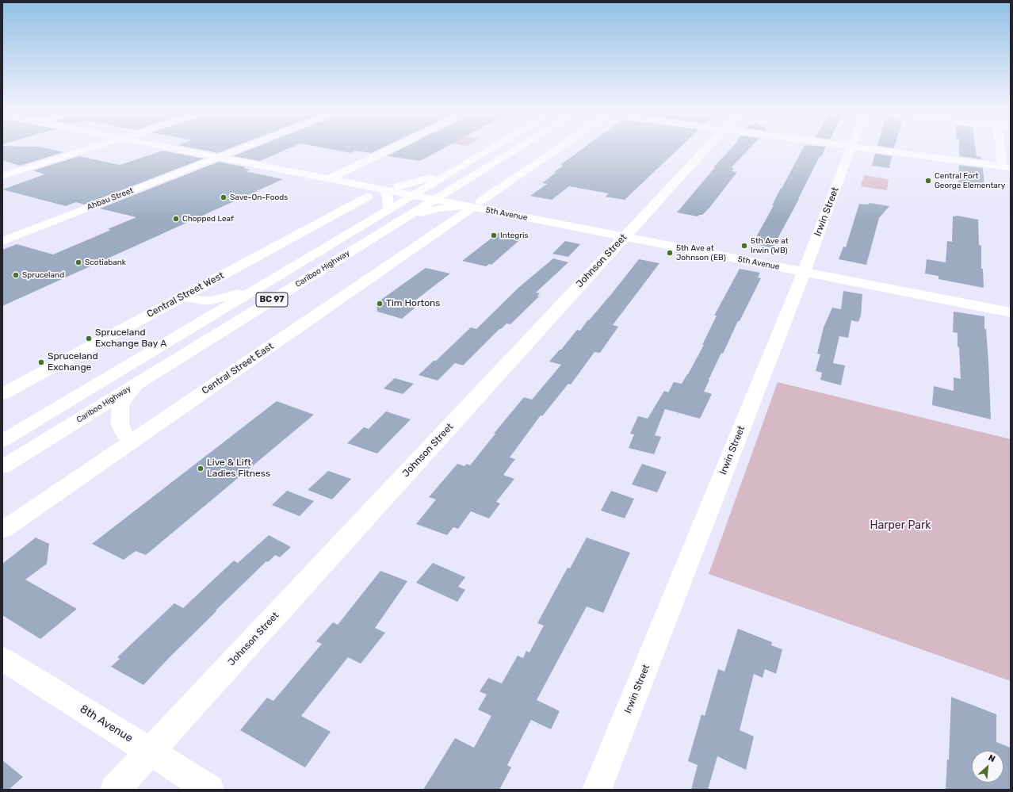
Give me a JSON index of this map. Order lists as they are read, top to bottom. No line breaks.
{"streets":{"main road":["Ahbau Street","Irwin Street","5th Avenue","Johnson Street","Cariboo Highway","Central Street West","BC 97","Central Street East","8th Avenue"]},"crossings":[["Ahbau Street","5th Avenue"],["Irwin Street","5th Avenue"],["5th Avenue","Johnson Street"],["5th Avenue","Cariboo Highway"],["5th Avenue","Central Street East"],["Johnson Street","8th Avenue"]],"parks":["Harper Park"],"places":["Central Fort George Elementary","Save-On-Foods","Chopped Leaf","Integris","5th Ave at Irwin (WB)","5th Ave at Johnson (EB)","Scotiabank","Spruceland","Tim Hortons","Spruceland Exchange Bay A","Spruceland Exchange","Live & Lift Ladies Fitness"],"north":"top right"}
